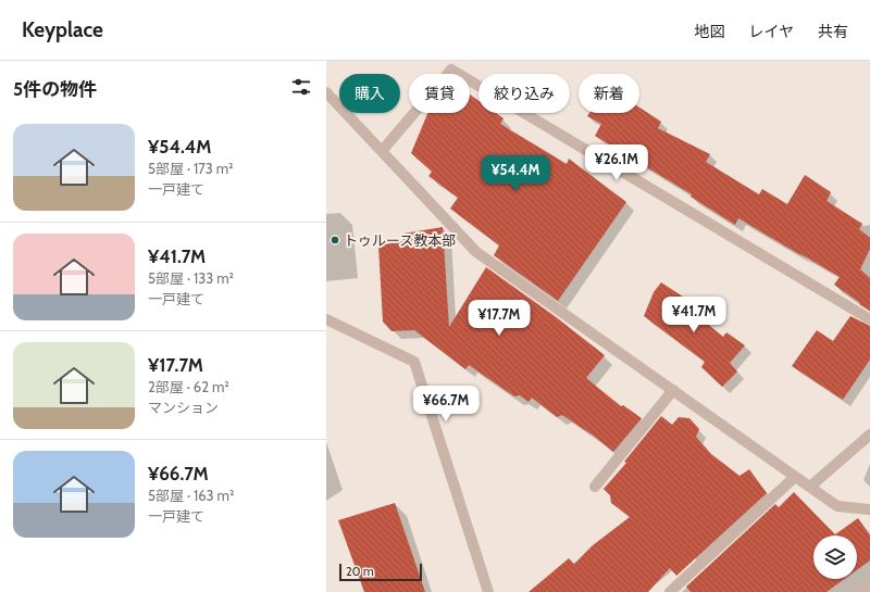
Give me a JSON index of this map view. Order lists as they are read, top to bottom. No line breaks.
{"places":["トゥルース教本部"],"scale_bar":"20 m","page":{"header":"Keyplace","nav":["地図","レイヤ","共有"],"heading":"5件の物件","chip":["購入","賃貸","絞り込み","新着"],"list":[{"name":"¥54.4M","note":"5部屋 · 173 m² · 一戸建て"},{"name":"¥41.7M","note":"5部屋 · 133 m² · 一戸建て"},{"name":"¥17.7M","note":"2部屋 · 62 m² · マンション"},{"name":"¥66.7M","note":"5部屋 · 163 m² · 一戸建て"}],"price":["¥26.1M","¥54.4M","¥41.7M","¥17.7M","¥66.7M"],"scale":"20 m"}}
